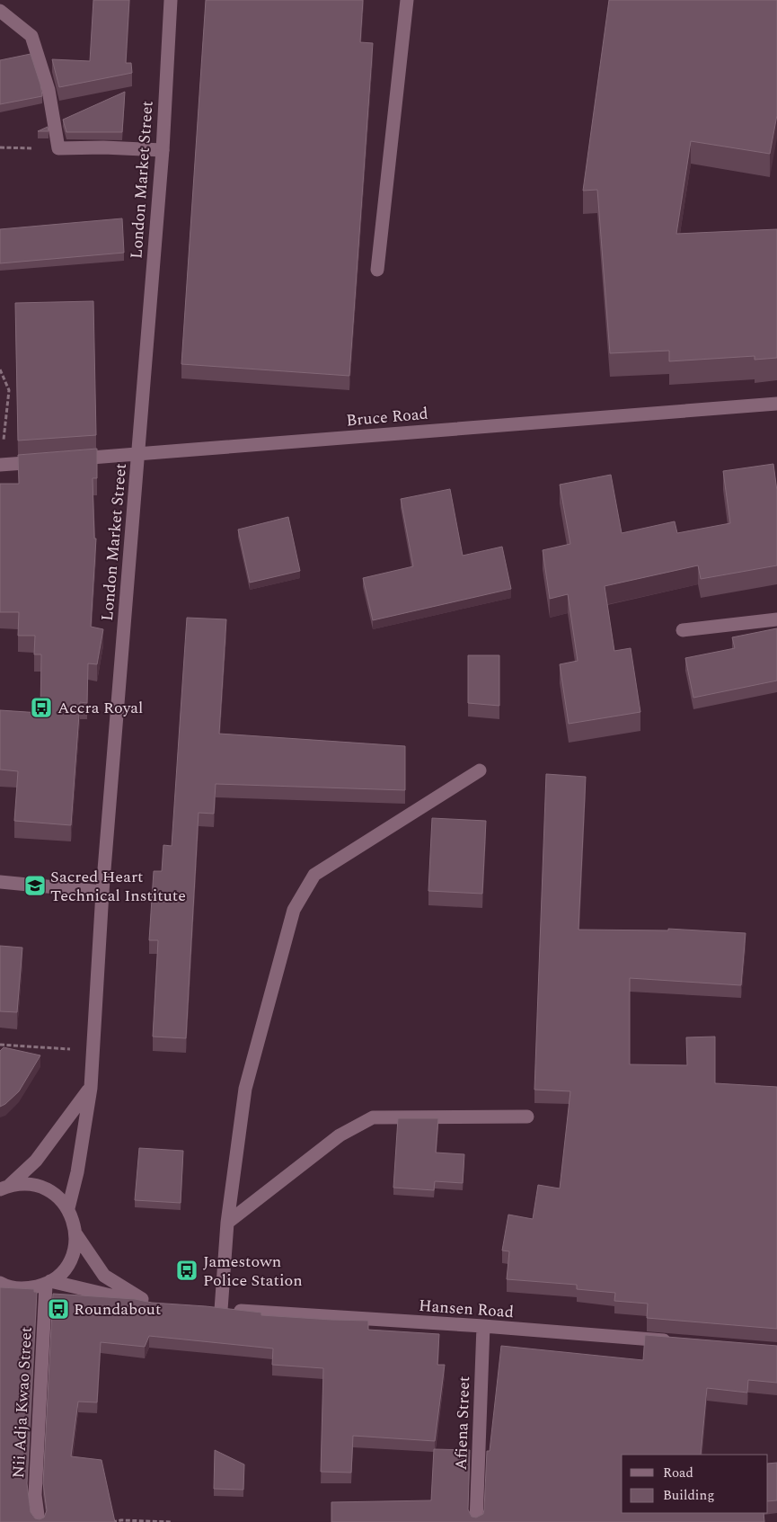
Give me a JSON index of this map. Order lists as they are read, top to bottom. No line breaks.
{"streets":{"street":["London Market Street","Bruce Road","Hansen Road","Nii Adja Kwao Street","Afiena Street"]},"crossings":[["London Market Street","Bruce Road"],["Hansen Road","Afiena Street"]],"places":{"bus stop":["Accra Royal","Jamestown Police Station","Roundabout"],"school or university":["Sacred Heart Technical Institute"]},"legend":["Road","Building"]}
